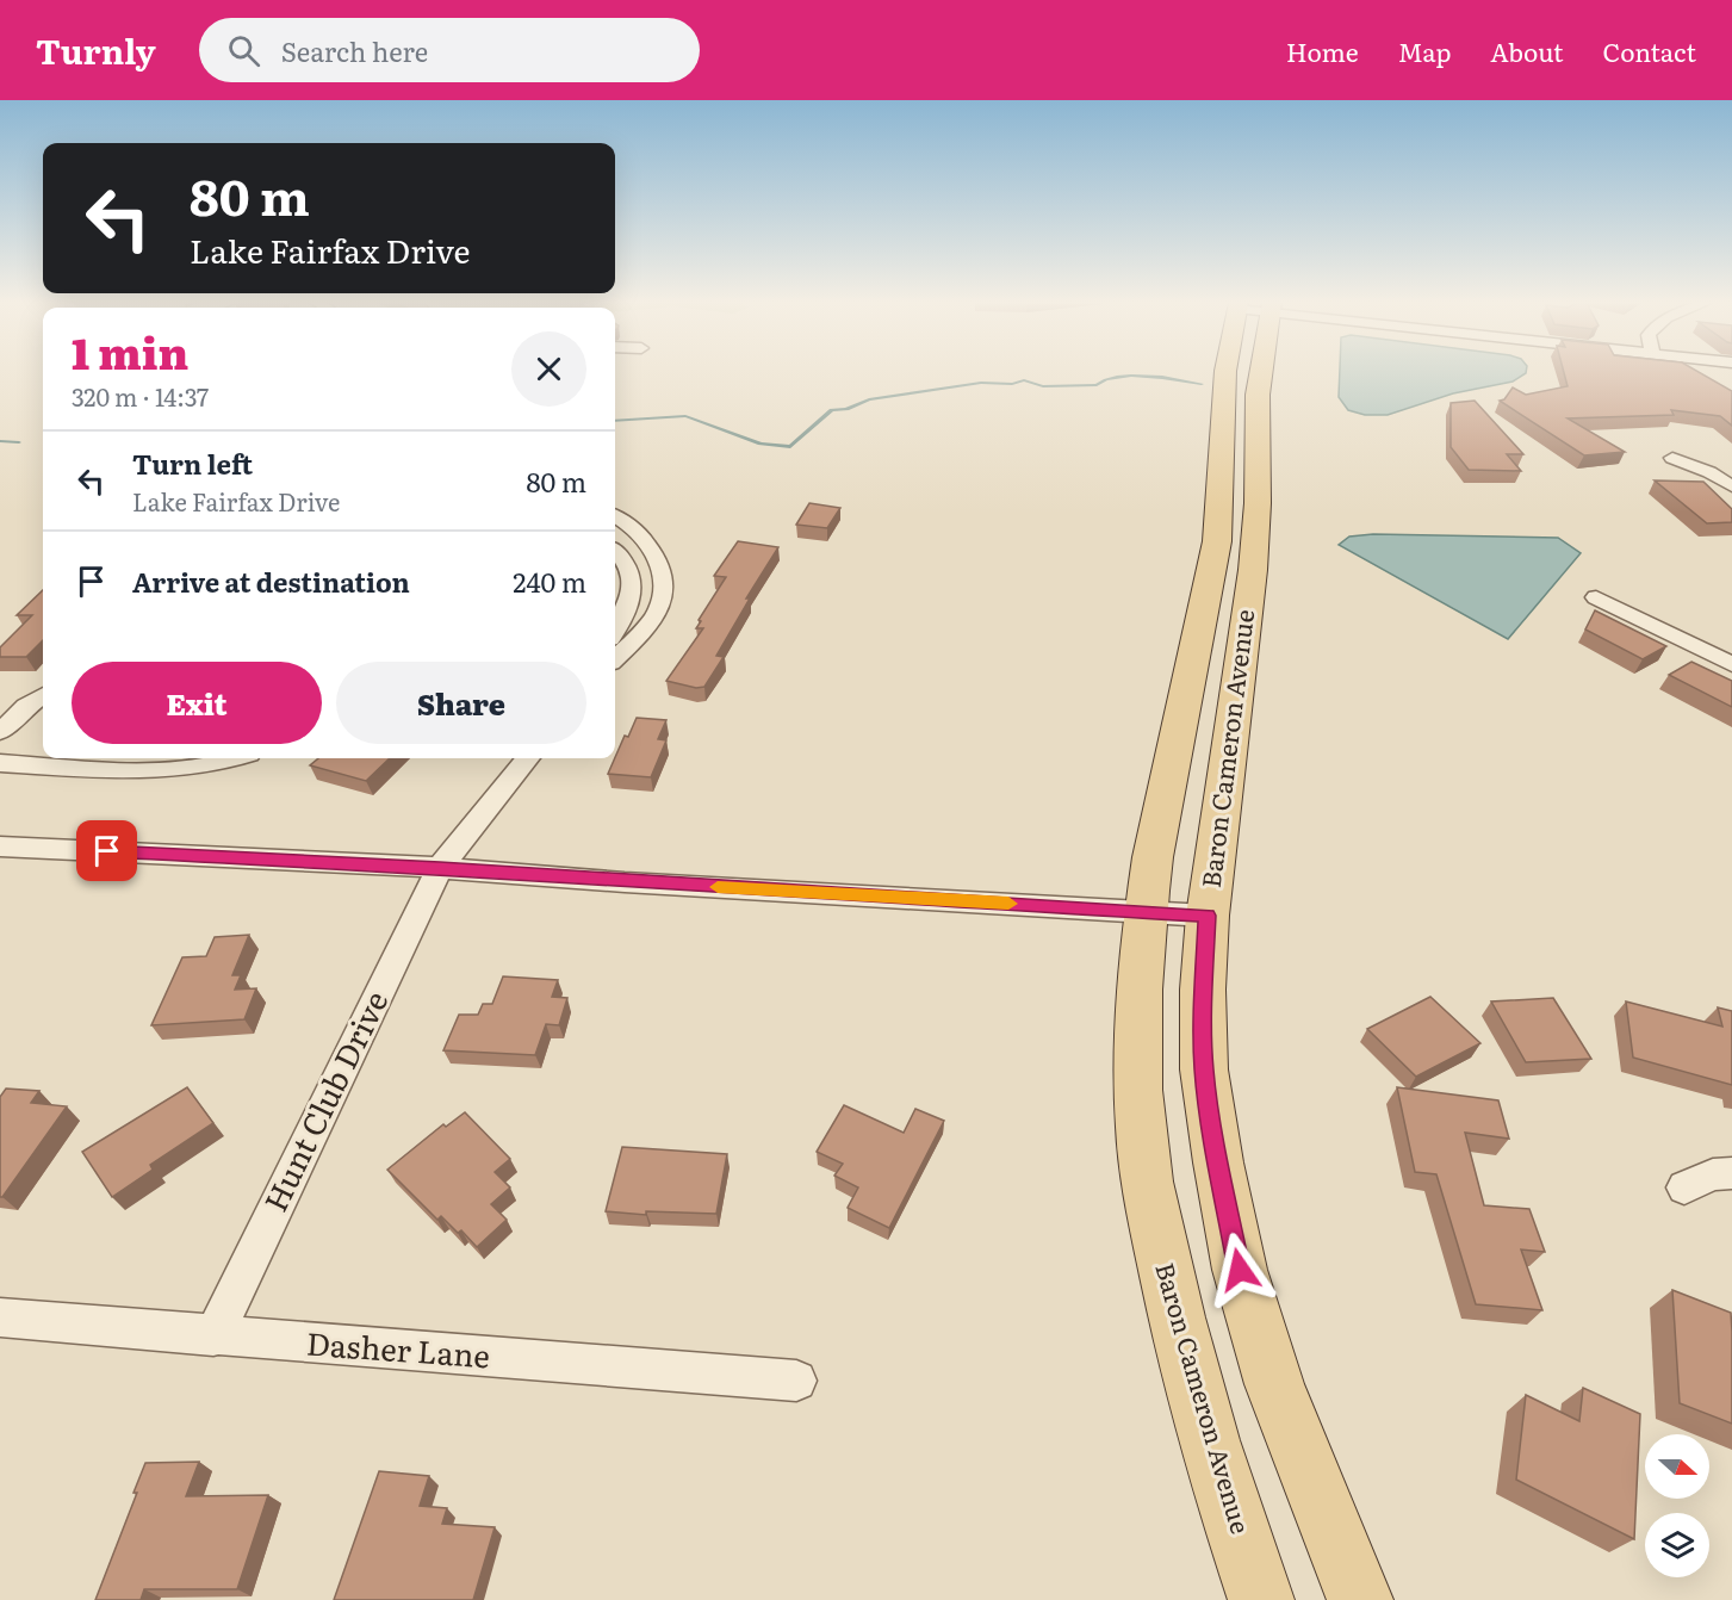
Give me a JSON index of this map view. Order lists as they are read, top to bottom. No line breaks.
{"streets":{"main road":["Baron Cameron Avenue"],"street":["Hunt Club Drive","Dasher Lane"]},"crossings":[["Hunt Club Drive","Dasher Lane"]],"north":"right","page":{"header":"Turnly","search":"Search here","nav":["Home","Map","About","Contact"],"turn":["80 m","Lake Fairfax Drive"],"heading":["1 min","320 m · 14:37"],"list":[{"name":"Turn left","note":"Lake Fairfax Drive","value":"80 m"},{"name":"Arrive at destination","value":"240 m"}],"buttons":["Exit","Share"]}}
